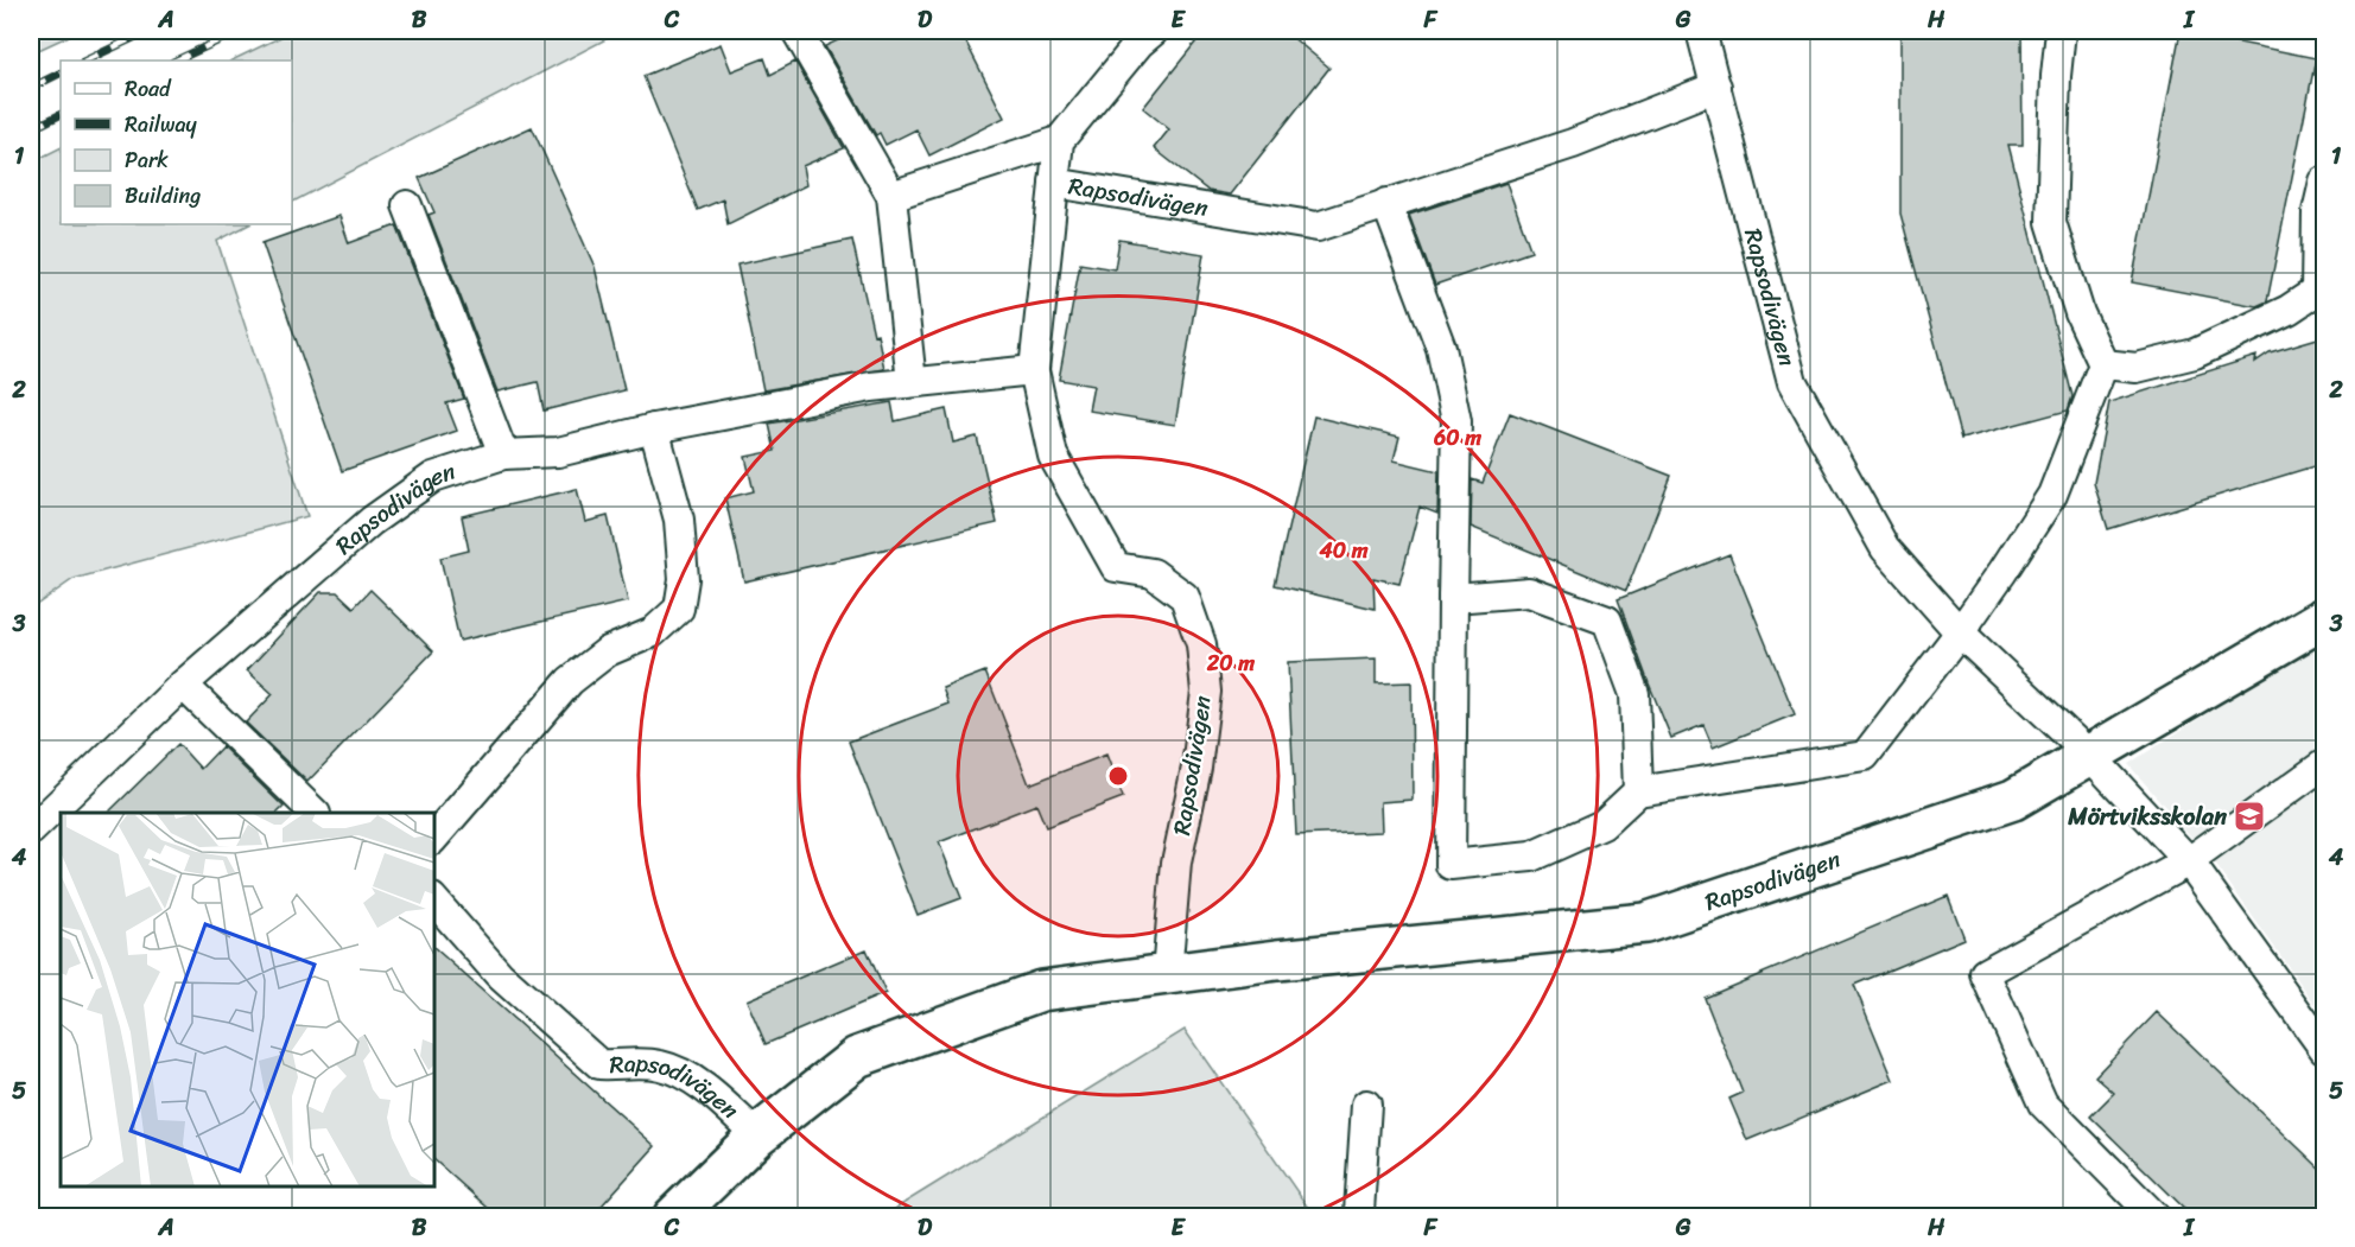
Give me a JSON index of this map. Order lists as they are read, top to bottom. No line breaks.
{"streets":{"street":["Rapsodivägen"]},"places":{"school or university":["Mörtviksskolan"]},"legend":["Road","Railway","Park","Building"],"grid":{"columns":["A","B","C","D","E","F","G","H","I"],"rows":["1","2","3","4","5"]},"rings":["60 m","40 m","20 m"]}
